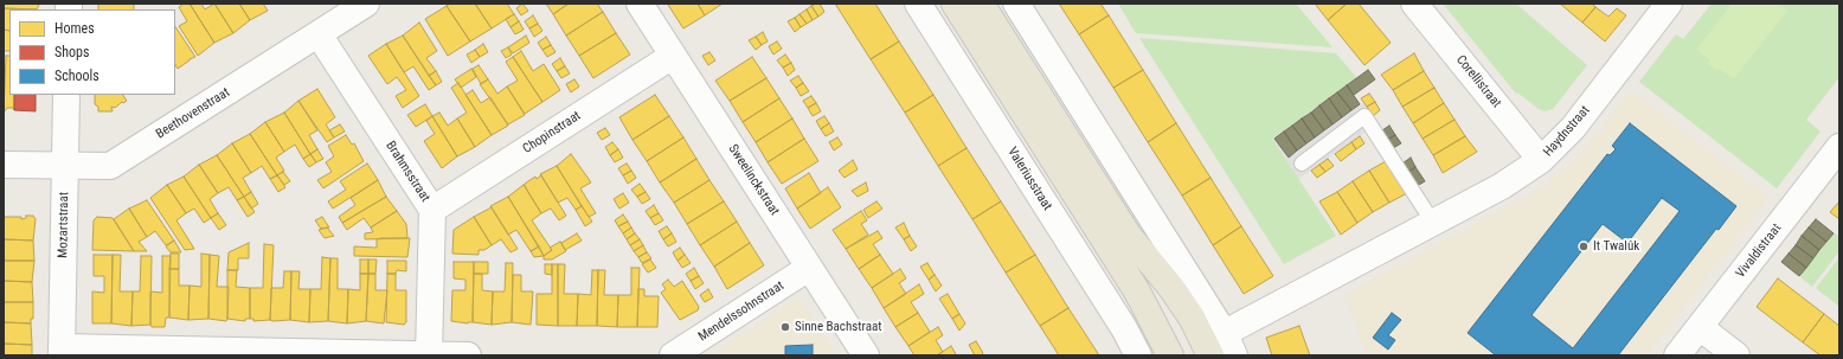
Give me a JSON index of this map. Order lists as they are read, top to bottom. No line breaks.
{"streets":{"street":["Corellistraat","Beethovenstraat","Haydnstraat","Chopinstraat","Brahmsstraat","Valeriusstraat","Sweelinckstraat","Mozartstraat","Vivaldistraat","Mendelssohnstraat"]},"crossings":[["Corellistraat","Haydnstraat"],["Beethovenstraat","Brahmsstraat"],["Beethovenstraat","Mozartstraat"],["Chopinstraat","Brahmsstraat"],["Chopinstraat","Sweelinckstraat"],["Sweelinckstraat","Mendelssohnstraat"]],"places":["It Twalûk","Sinne Bachstraat"],"legend":["Homes","Shops","Schools"]}
